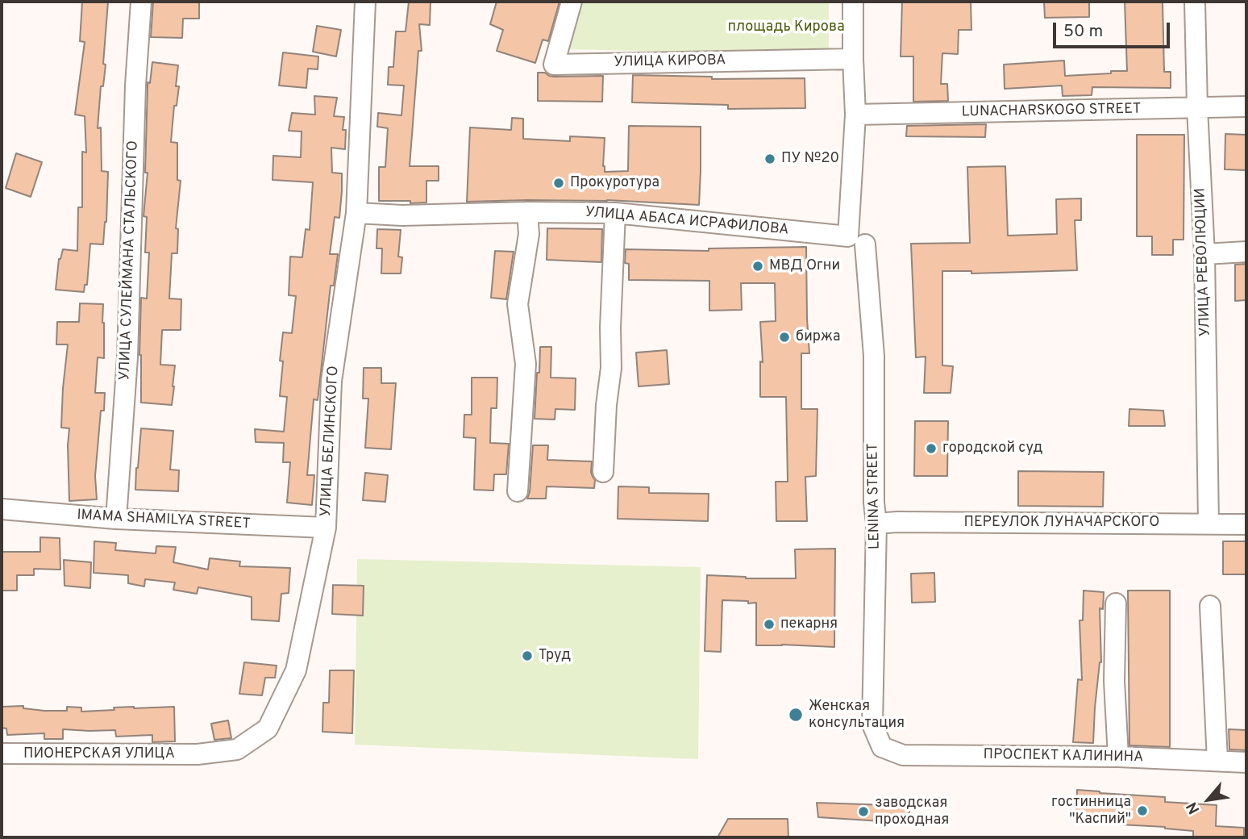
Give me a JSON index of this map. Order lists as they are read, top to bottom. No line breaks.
{"streets":{"street":["УЛИЦА КИРОВА","LUNACHARSKOGO STREET","УЛИЦА АБАСА ИСРАФИЛОВА","УЛИЦА СУЛЕЙМАНА СТАЛЬСКОГО","УЛИЦА РЕВОЛЮЦИИ","УЛИЦА БЕЛИНСКОГО","LENINA STREET","IMAMA SHAMILYA STREET","ПЕРЕУЛОК ЛУНАЧАРСКОГО","ПИОНЕРСКАЯ УЛИЦА","ПРОСПЕКТ КАЛИНИНА"]},"crossings":[["УЛИЦА КИРОВА","LENINA STREET"],["LUNACHARSKOGO STREET","УЛИЦА РЕВОЛЮЦИИ"],["LUNACHARSKOGO STREET","LENINA STREET"],["УЛИЦА АБАСА ИСРАФИЛОВА","УЛИЦА БЕЛИНСКОГО"],["УЛИЦА АБАСА ИСРАФИЛОВА","LENINA STREET"],["УЛИЦА СУЛЕЙМАНА СТАЛЬСКОГО","IMAMA SHAMILYA STREET"],["УЛИЦА РЕВОЛЮЦИИ","ПЕРЕУЛОК ЛУНАЧАРСКОГО"],["УЛИЦА БЕЛИНСКОГО","IMAMA SHAMILYA STREET"],["УЛИЦА БЕЛИНСКОГО","ПИОНЕРСКАЯ УЛИЦА"],["LENINA STREET","ПЕРЕУЛОК ЛУНАЧАРСКОГО"],["LENINA STREET","ПРОСПЕКТ КАЛИНИНА"]],"parks":["площадь Кирова"],"places":["ПУ №20","Прокуротура","МВД Огни","биржа","городской суд","пекарня","Труд","Женская консультация","гостинница \"Каспий\"","заводская проходная"],"scale_bar":"50 m","north":"bottom left"}
